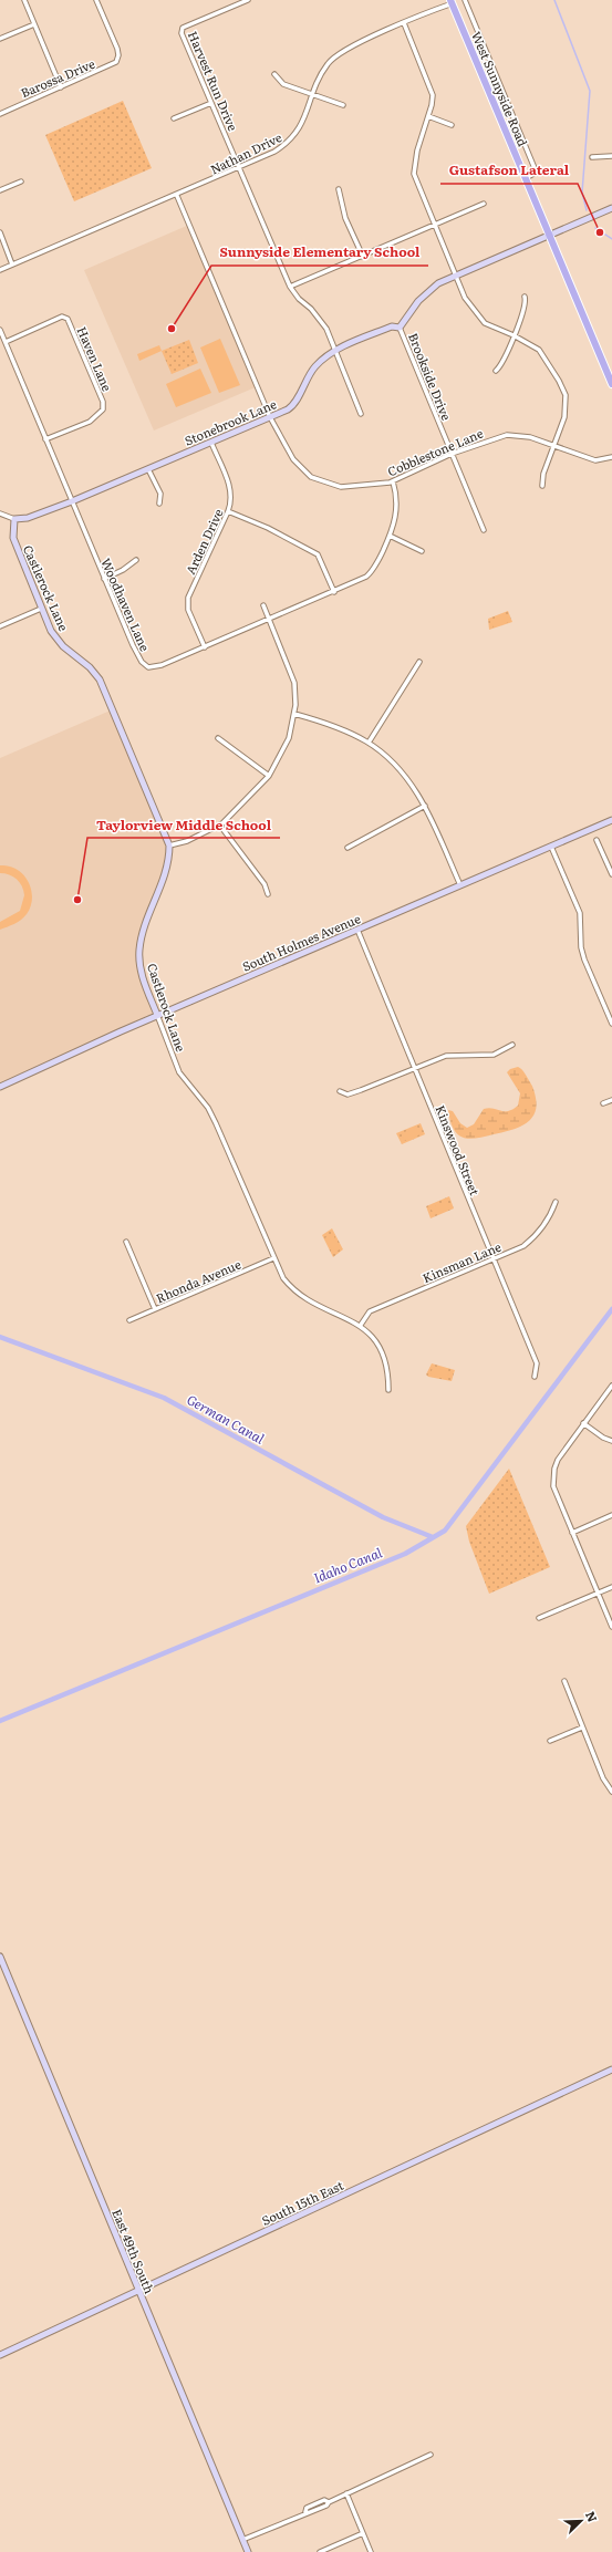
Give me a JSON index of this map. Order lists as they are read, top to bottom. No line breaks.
{"streets":{"main road":["West Sunnyside Road"],"street":["Barossa Drive","Harvest Run Drive","Nathan Drive","Haven Lane","Brookside Drive","Stonebrook Lane","Cobblestone Lane","Arden Drive","Castlerock Lane","Woodhaven Lane","South Holmes Avenue","Kinswood Street","Kinsman Lane","Rhonda Avenue","South 15th East","East 49th South"]},"crossings":[["Harvest Run Drive","Nathan Drive"],["Harvest Run Drive","Stonebrook Lane"],["West Sunnyside Road","Nathan Drive"],["Nathan Drive","Cobblestone Lane"],["Haven Lane","Woodhaven Lane"],["Brookside Drive","Stonebrook Lane"],["Brookside Drive","Cobblestone Lane"],["Stonebrook Lane","Cobblestone Lane"],["Stonebrook Lane","Arden Drive"],["Stonebrook Lane","Castlerock Lane"],["Stonebrook Lane","Woodhaven Lane"],["Cobblestone Lane","Woodhaven Lane"],["Arden Drive","Woodhaven Lane"],["Castlerock Lane","South Holmes Avenue"],["Castlerock Lane","Kinsman Lane"],["Castlerock Lane","Rhonda Avenue"],["South Holmes Avenue","Kinswood Street"],["Kinswood Street","Kinsman Lane"],["South 15th East","East 49th South"]],"water":["German Canal","Idaho Canal"],"places":["Gustafson Lateral","Sunnyside Elementary School","Taylorview Middle School"],"north":"top right"}
